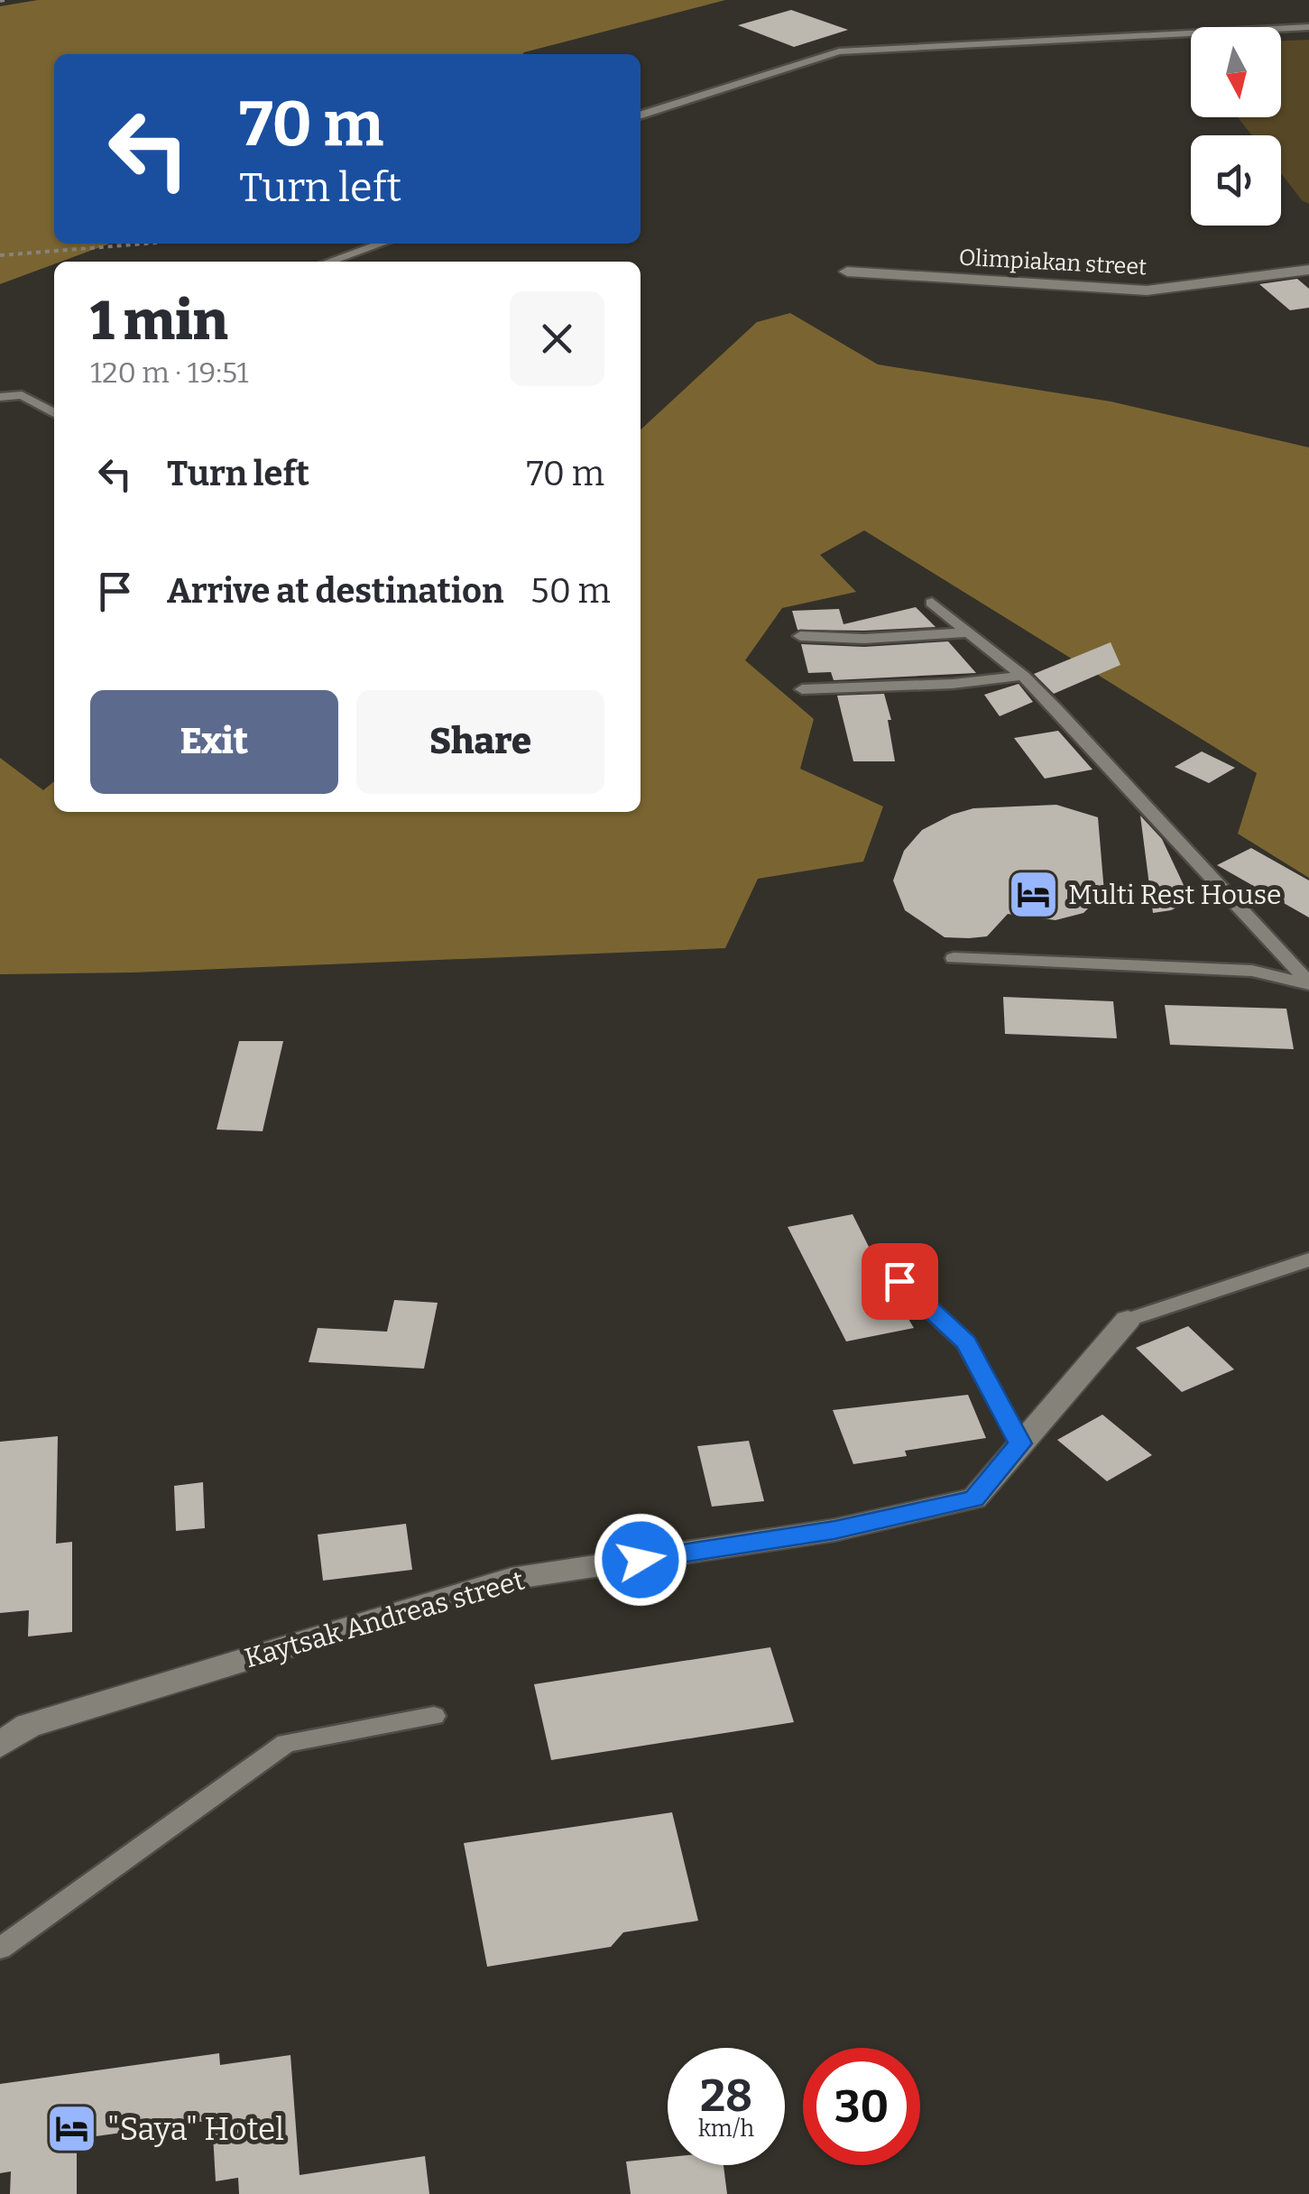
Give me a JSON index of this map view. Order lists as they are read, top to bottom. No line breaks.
{"streets":{"street":["Olimpiakan street","Kaytsak Andreas street"]},"places":{"hotel":["Multi Rest House","\"Saya\" Hotel"]},"north":"bottom","page":{"turn":["70 m","Turn left"],"heading":["1 min","120 m · 19:51"],"list":[{"name":"Turn left","value":"70 m"},{"name":"Arrive at destination","value":"50 m"}],"buttons":["Exit","Share"],"speed":"28 km/h","limit":"30"}}
